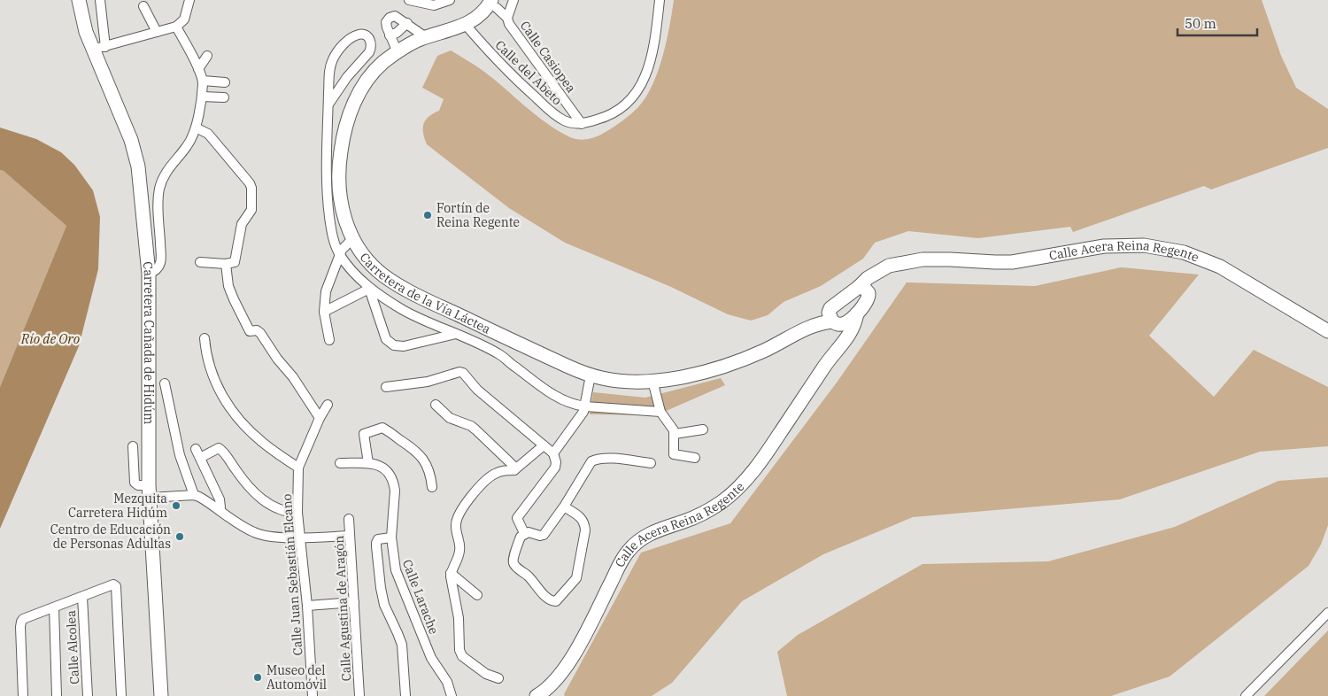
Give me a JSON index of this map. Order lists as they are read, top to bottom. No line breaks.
{"streets":{"street":["Calle Casiopea","Calle del Abeto","Calle Acera Reina Regente","Carretera de la Vía Láctea","Carretera Cañada de Hidúm","Calle Juan Sebastián Elcano","Calle Larache","Calle Agustina de Aragón","Calle Alcolea"]},"crossings":[["Calle Casiopea","Calle del Abeto"],["Calle del Abeto","Carretera de la Vía Láctea"],["Calle Acera Reina Regente","Carretera de la Vía Láctea"]],"water":["Río de Oro"],"places":["Fortín de Reina Regente","Mezquita Carretera Hidúm","Centro de Educación de Personas Adultas","Museo del Automóvil"],"scale_bar":"50 m"}
